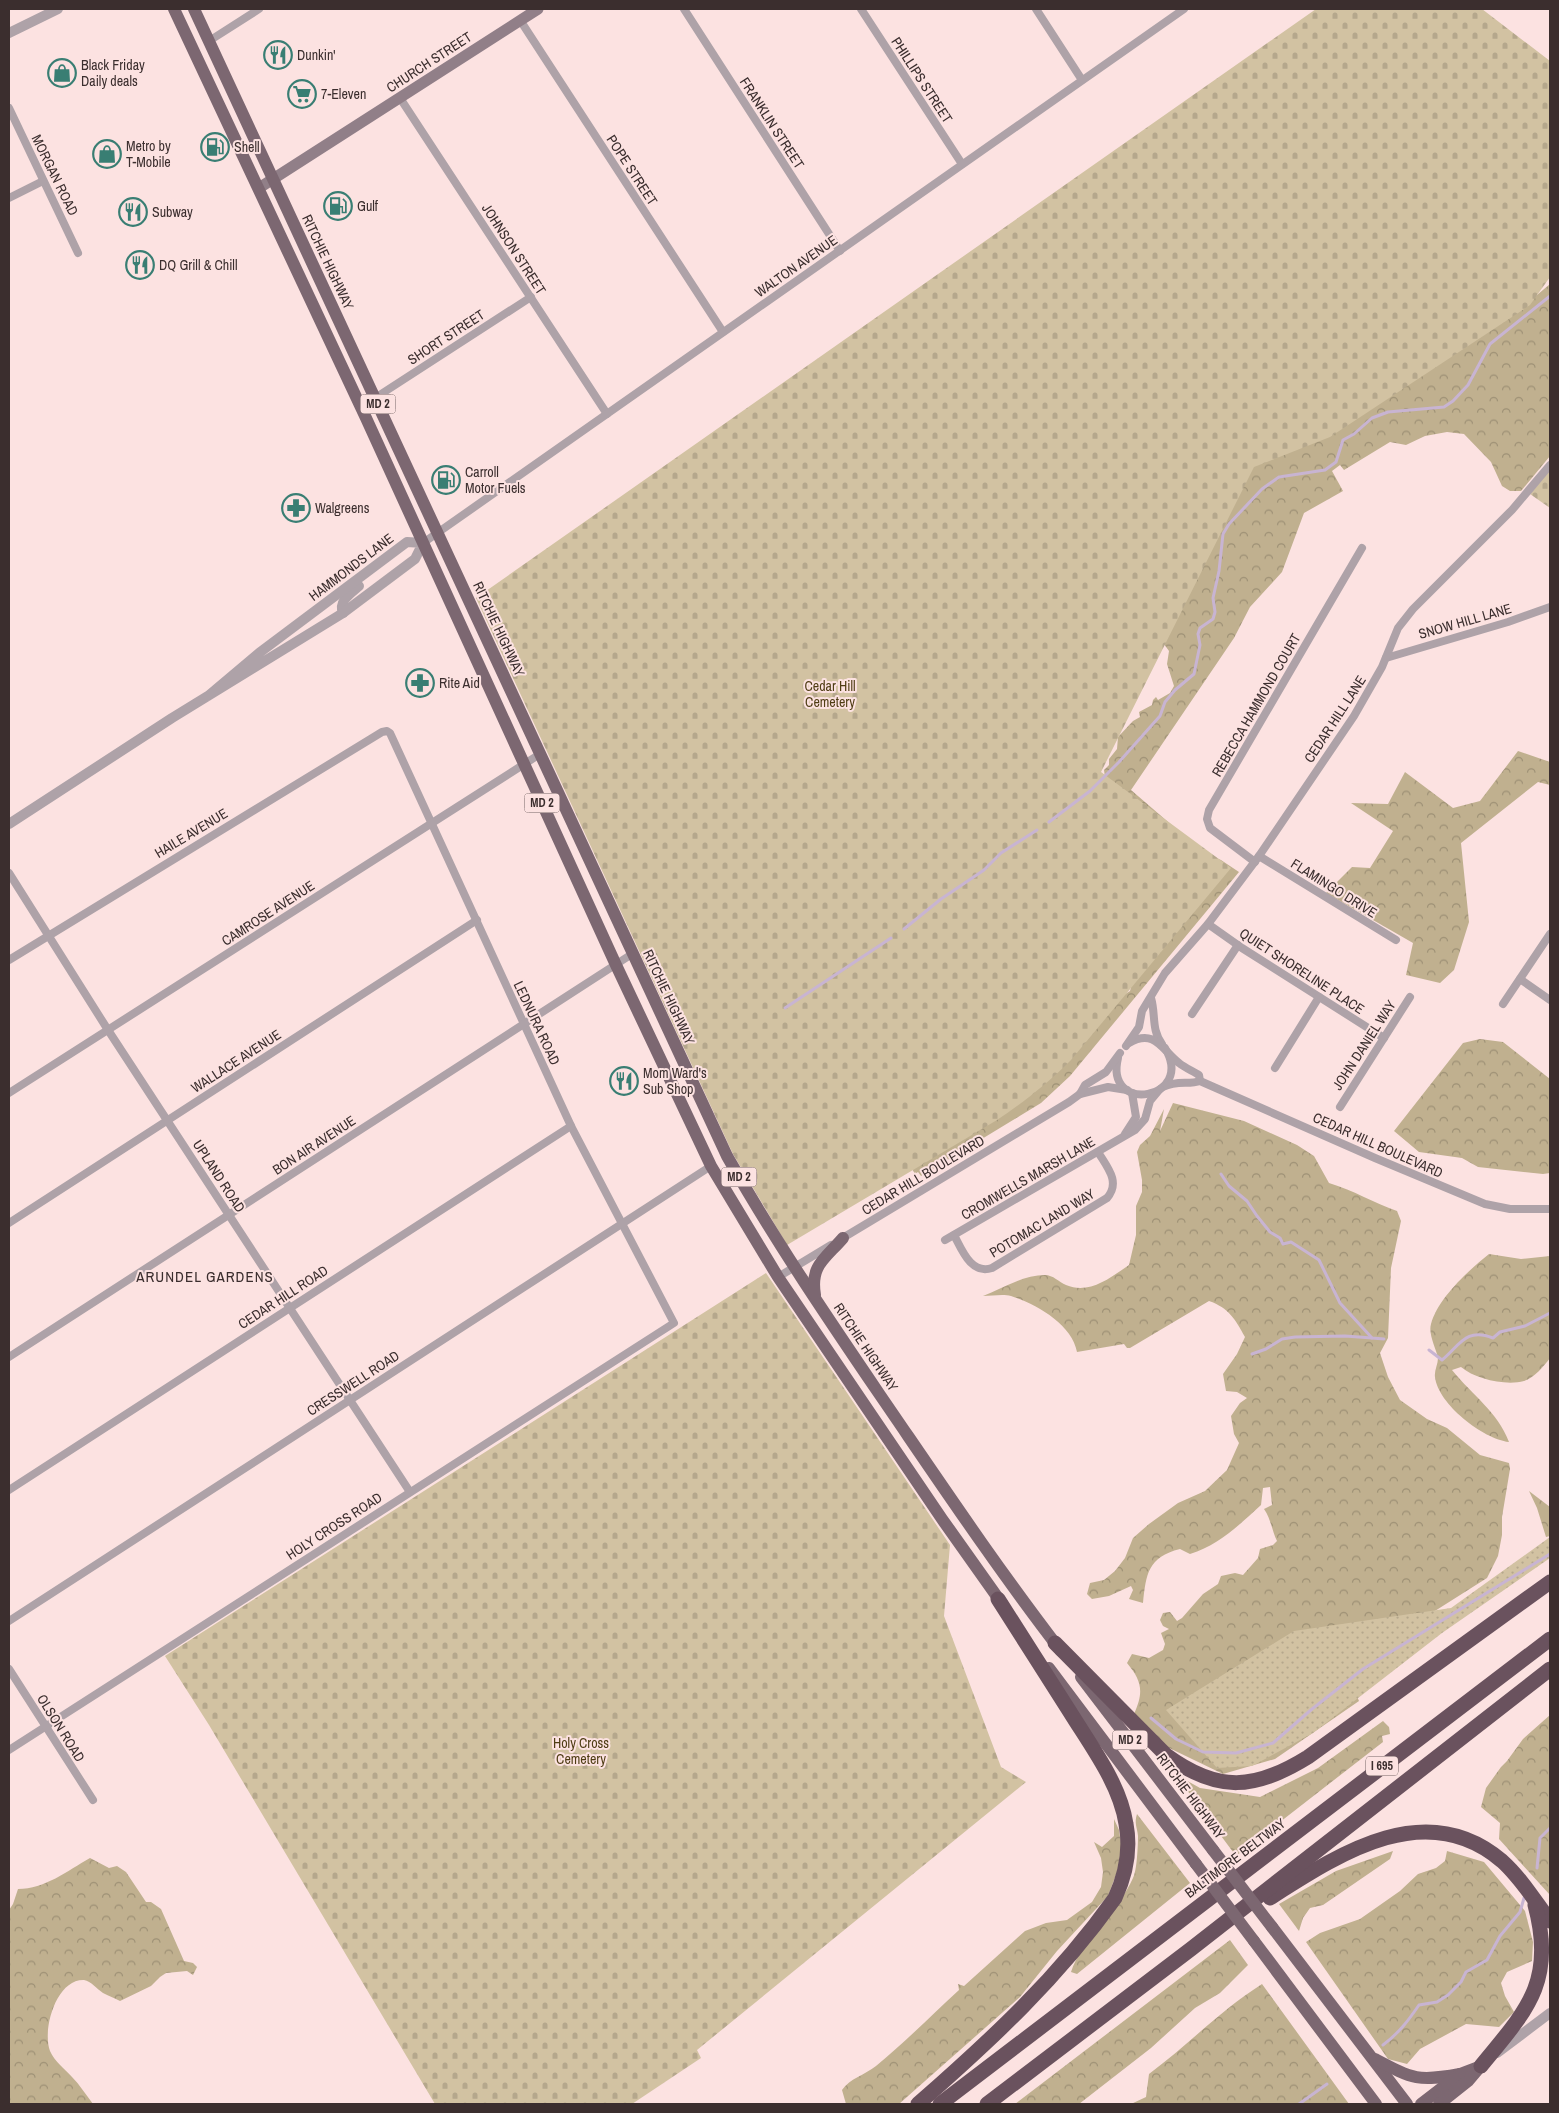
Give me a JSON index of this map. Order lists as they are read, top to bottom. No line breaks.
{"streets":{"highway":["I 695","BALTIMORE BELTWAY"],"main road":["CHURCH STREET","RITCHIE HIGHWAY","MD 2"],"street":["PHILLIPS STREET","FRANKLIN STREET","POPE STREET","MORGAN ROAD","JOHNSON STREET","WALTON AVENUE","SHORT STREET","HAMMONDS LANE","SNOW HILL LANE","REBECCA HAMMOND COURT","CEDAR HILL LANE","HAILE AVENUE","FLAMINGO DRIVE","CAMROSE AVENUE","QUIET SHORELINE PLACE","LEDNURA ROAD","JOHN DANIEL WAY","WALLACE AVENUE","BON AIR AVENUE","CEDAR HILL BOULEVARD","UPLAND ROAD","CROMWELLS MARSH LANE","POTOMAC LAND WAY","CEDAR HILL ROAD","CRESSWELL ROAD","HOLY CROSS ROAD","OLSON ROAD"]},"crossings":[["CHURCH STREET","POPE STREET"],["CHURCH STREET","JOHNSON STREET"],["CHURCH STREET","RITCHIE HIGHWAY"],["CHURCH STREET","MD 2"],["PHILLIPS STREET","WALTON AVENUE"],["FRANKLIN STREET","WALTON AVENUE"],["POPE STREET","WALTON AVENUE"],["JOHNSON STREET","WALTON AVENUE"],["JOHNSON STREET","SHORT STREET"],["RITCHIE HIGHWAY","WALTON AVENUE"],["RITCHIE HIGHWAY","SHORT STREET"],["RITCHIE HIGHWAY","CAMROSE AVENUE"],["RITCHIE HIGHWAY","BON AIR AVENUE"],["RITCHIE HIGHWAY","CEDAR HILL BOULEVARD"],["WALTON AVENUE","MD 2"],["WALTON AVENUE","HAMMONDS LANE"],["MD 2","HAMMONDS LANE"],["MD 2","CAMROSE AVENUE"],["MD 2","BON AIR AVENUE"],["MD 2","CEDAR HILL BOULEVARD"],["MD 2","CRESSWELL ROAD"],["SNOW HILL LANE","CEDAR HILL LANE"],["REBECCA HAMMOND COURT","CEDAR HILL LANE"],["REBECCA HAMMOND COURT","FLAMINGO DRIVE"],["CEDAR HILL LANE","FLAMINGO DRIVE"],["CEDAR HILL LANE","QUIET SHORELINE PLACE"],["CEDAR HILL LANE","CEDAR HILL BOULEVARD"],["CEDAR HILL LANE","CROMWELLS MARSH LANE"],["HAILE AVENUE","LEDNURA ROAD"],["HAILE AVENUE","UPLAND ROAD"],["CAMROSE AVENUE","LEDNURA ROAD"],["CAMROSE AVENUE","UPLAND ROAD"],["QUIET SHORELINE PLACE","JOHN DANIEL WAY"],["LEDNURA ROAD","WALLACE AVENUE"],["LEDNURA ROAD","BON AIR AVENUE"],["LEDNURA ROAD","CEDAR HILL ROAD"],["LEDNURA ROAD","CRESSWELL ROAD"],["LEDNURA ROAD","HOLY CROSS ROAD"],["WALLACE AVENUE","UPLAND ROAD"],["BON AIR AVENUE","UPLAND ROAD"],["CEDAR HILL BOULEVARD","CROMWELLS MARSH LANE"],["UPLAND ROAD","CEDAR HILL ROAD"],["UPLAND ROAD","CRESSWELL ROAD"],["UPLAND ROAD","HOLY CROSS ROAD"],["CROMWELLS MARSH LANE","POTOMAC LAND WAY"],["HOLY CROSS ROAD","OLSON ROAD"]],"districts":["ARUNDEL GARDENS"],"parks":["Cedar Hill Cemetery","Holy Cross Cemetery"],"places":{"restaurant":["Dunkin'","Subway","DQ Grill & Chill","Mom Ward's Sub Shop"],"shop":["Black Friday Daily deals","Metro by T-Mobile"],"supermarket":["7-Eleven"],"fuel station":["Shell","Gulf","Carroll Motor Fuels"],"pharmacy":["Walgreens","Rite Aid"]}}
